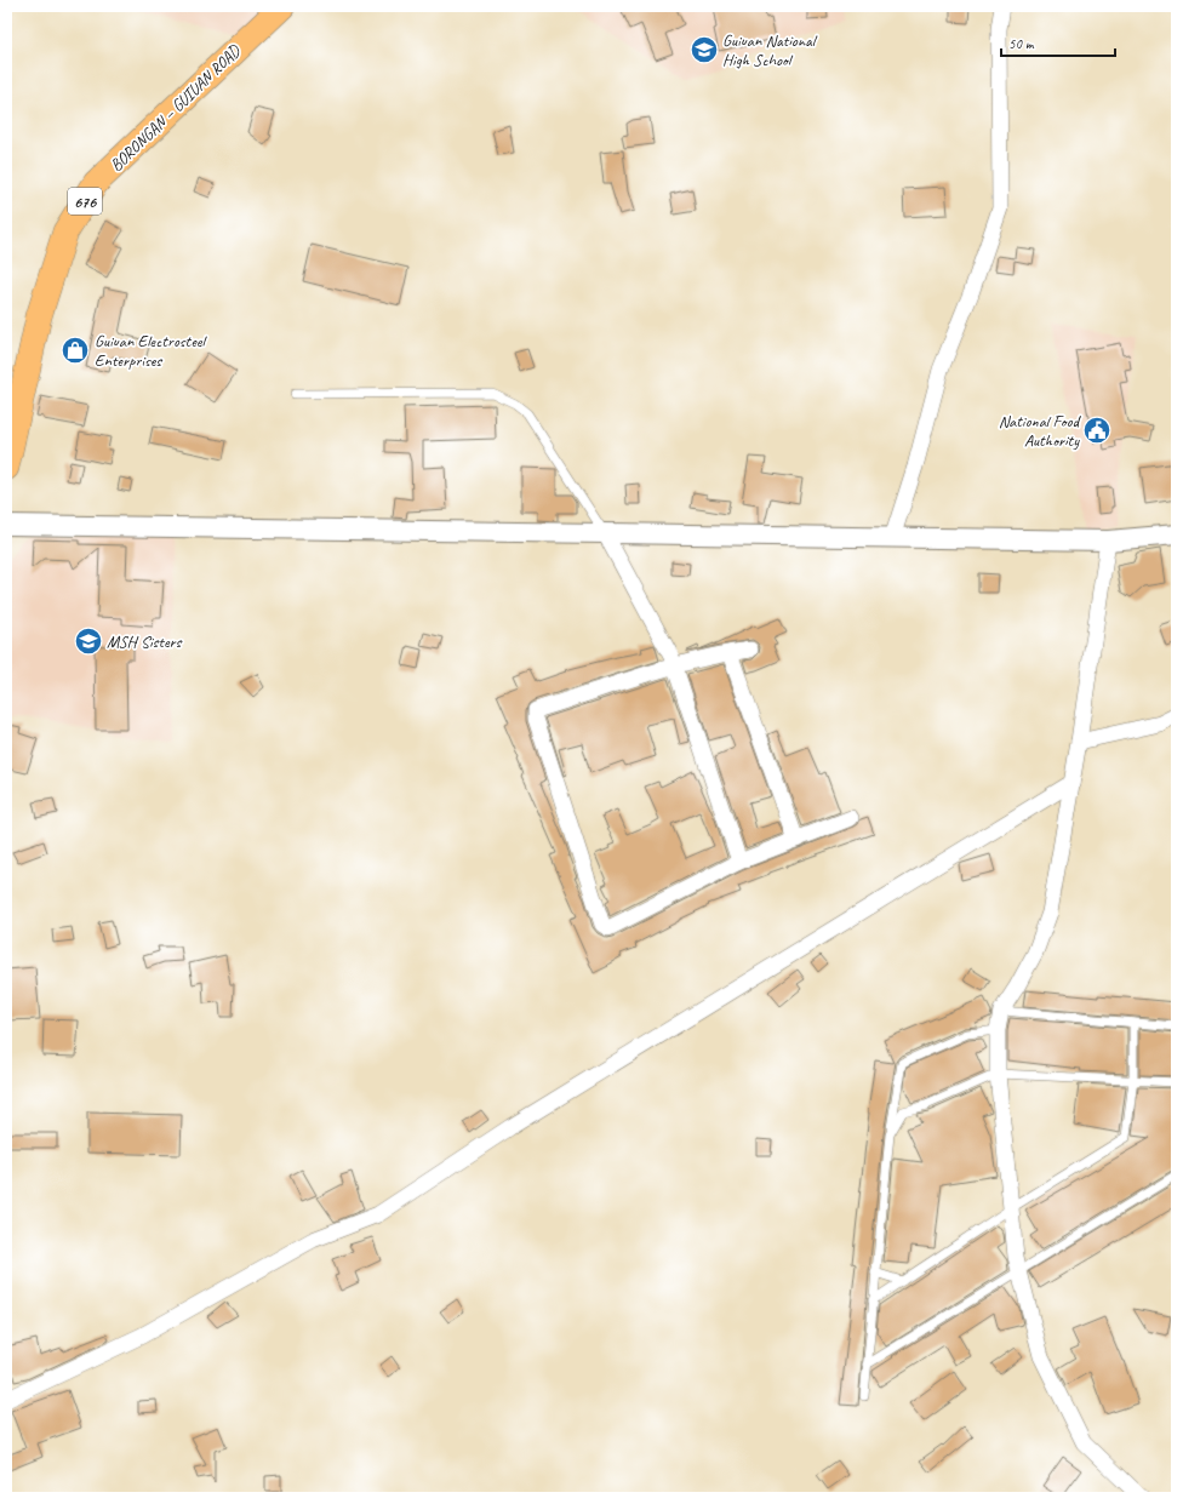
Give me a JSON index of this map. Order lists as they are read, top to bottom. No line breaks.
{"streets":{"main road":["BORONGAN – GUIUAN ROAD","676"]},"places":{"school or university":["Guiuan National High School","MSH Sisters"],"shop":["Guiuan Electrosteel Enterprises"],"public building":["National Food Authority"]},"scale_bar":"50 m"}
